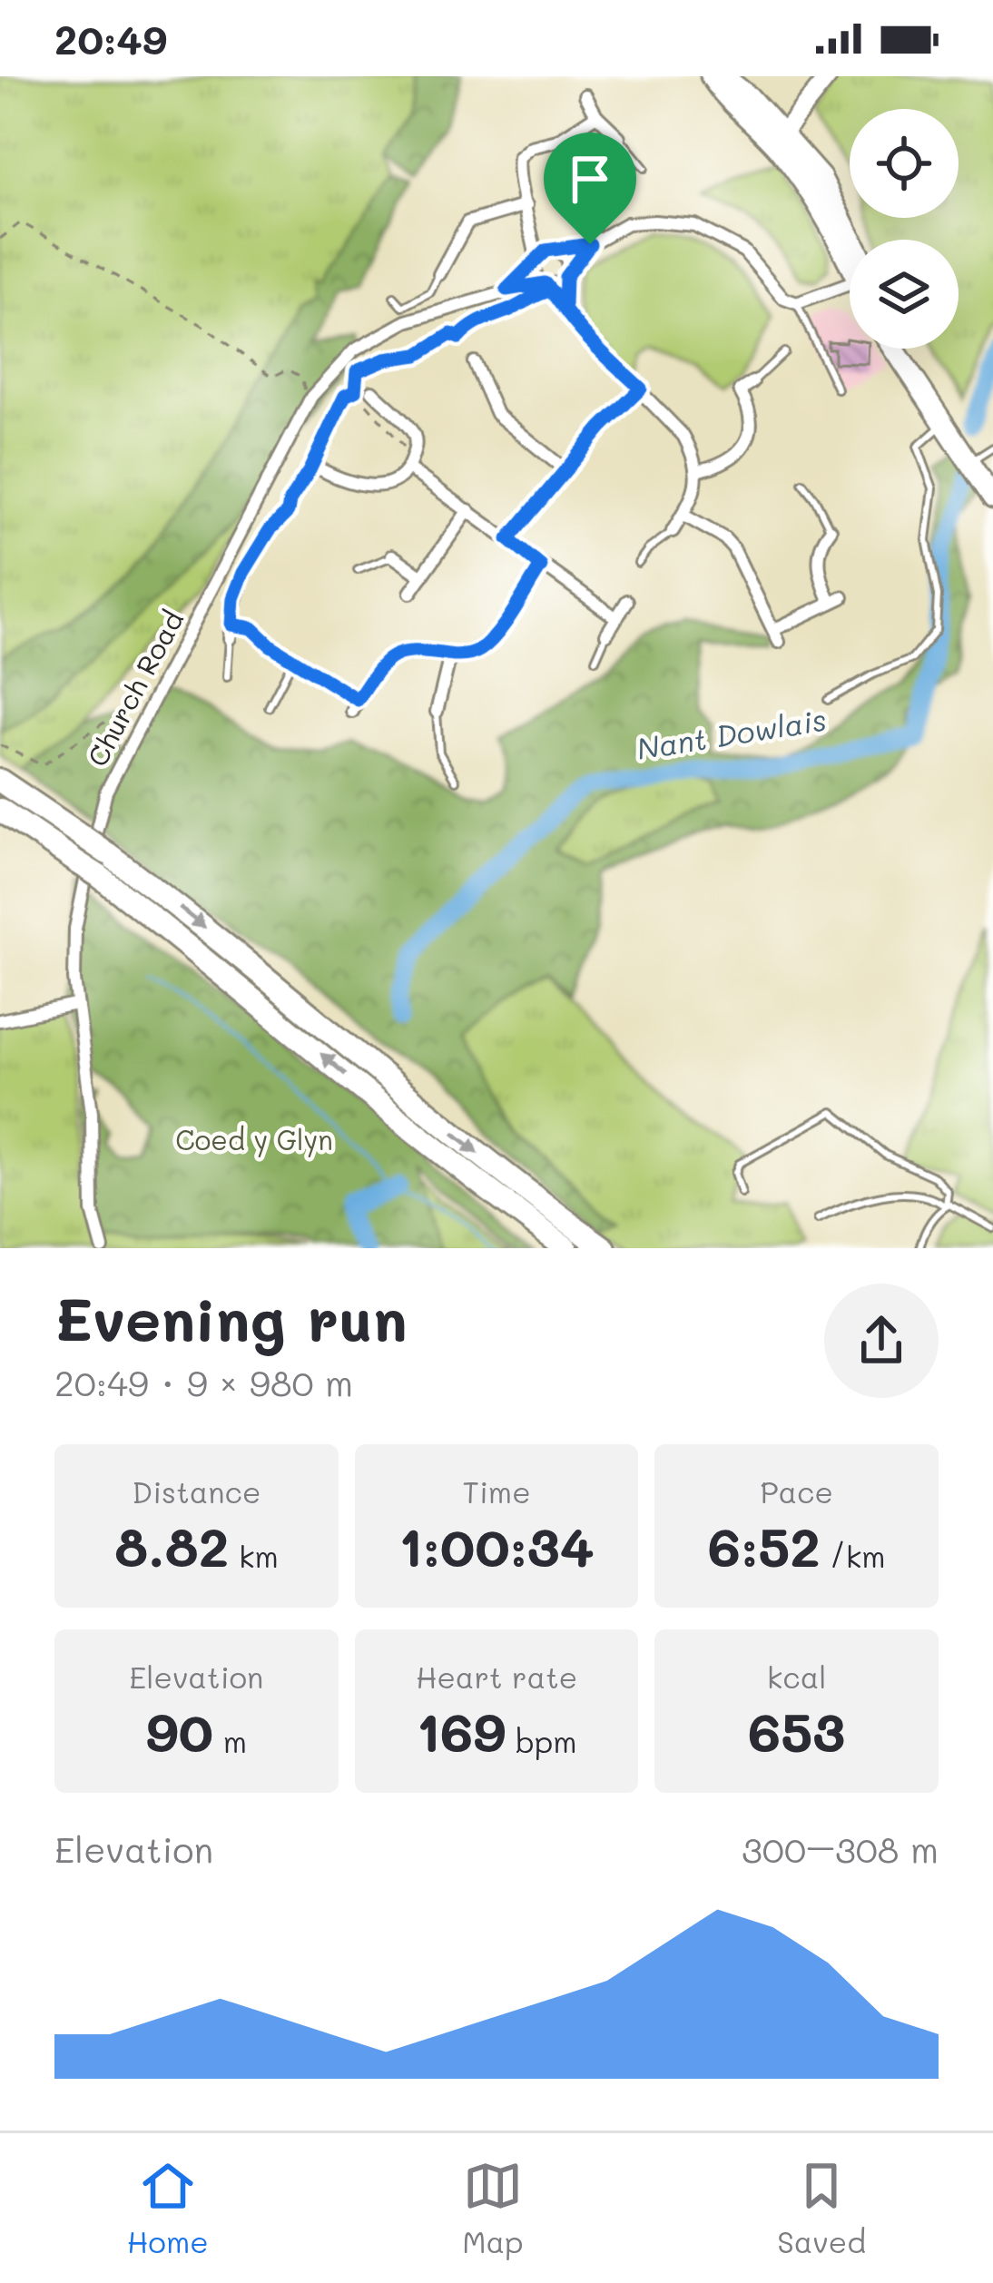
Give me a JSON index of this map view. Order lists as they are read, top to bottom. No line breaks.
{"streets":{"street":["Church Road"]},"water":["Nant Dowlais"],"parks":["Coed y Glyn"],"page":{"status":"20:49","heading":["Evening run","20:49 · 9 × 980 m"],"stats":[["Distance","8.82 km"],["Time","1:00:34"],["Pace","6:52 /km"],["Elevation","90 m"],["Heart rate","169 bpm"],["kcal","653"]],"chart":["Elevation","300–308 m"],"tabs":["Home","Map","Saved"]}}
